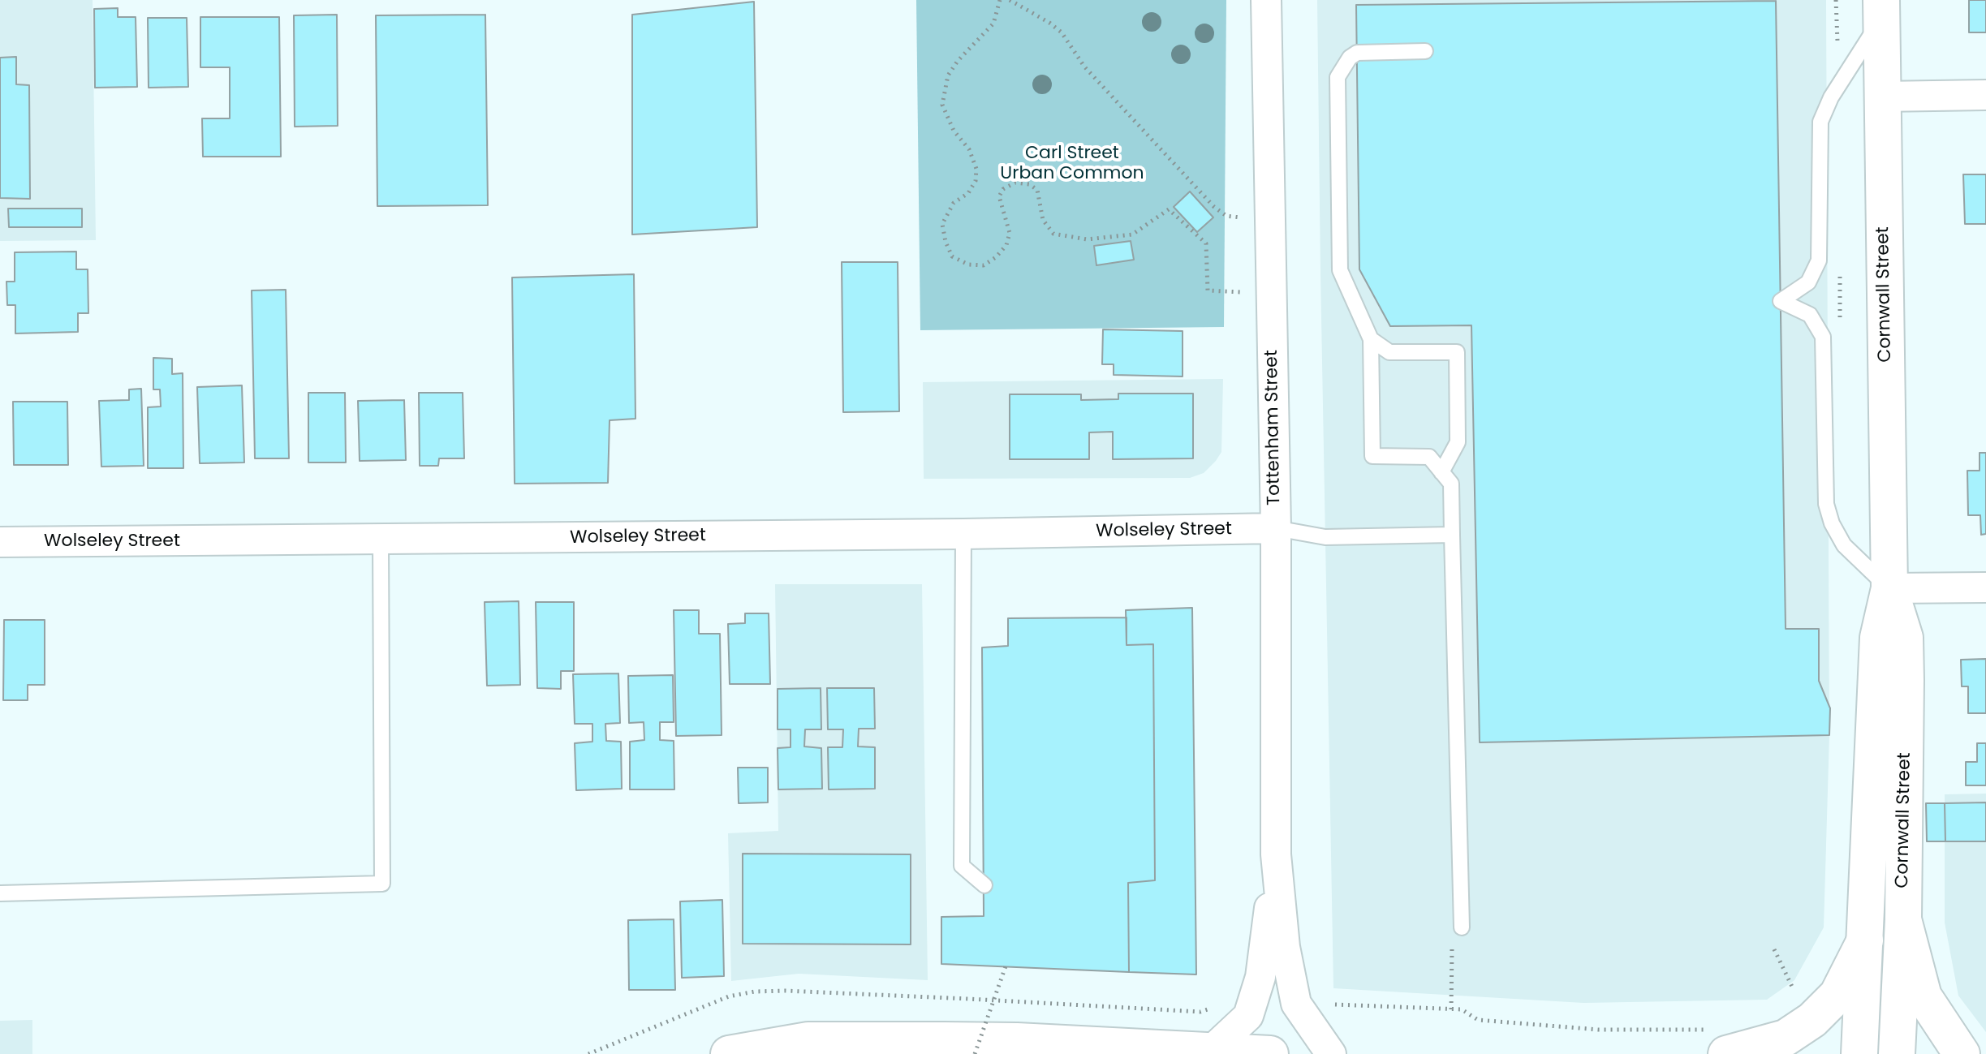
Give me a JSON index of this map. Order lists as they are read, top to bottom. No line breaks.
{"streets":{"main road":["Cornwall Street"],"street":["Tottenham Street","Wolseley Street"]},"crossings":[["Tottenham Street","Wolseley Street"]],"parks":["Carl Street Urban Common"]}
